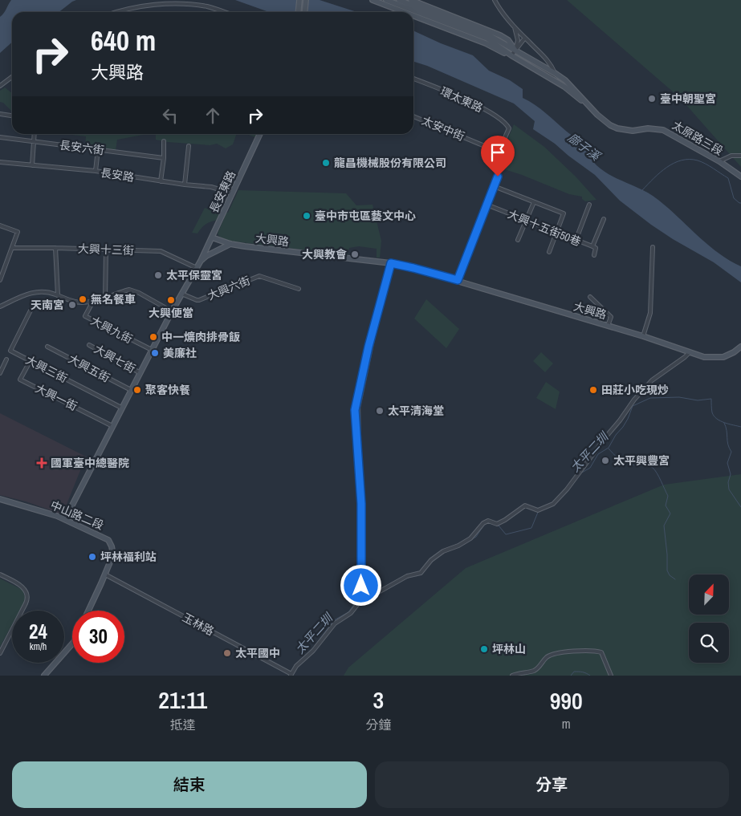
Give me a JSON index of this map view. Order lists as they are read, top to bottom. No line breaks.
{"streets":{"main road":["太原路三段","長安東路","大興路","中山路二段"],"street":["環太東路","太安中街","長安六街","長安路","大興十五街50巷","大興十三街","大興六街","大興九街","大興七街","大興五街","大興三街","大興一街","玉林路"]},"crossings":[["環太東路","太安中街"],["長安路","長安東路"],["長安東路","大興路"],["大興三街","大興一街"],["中山路二段","玉林路"]],"water":["廍子溪","太平二圳"],"places":{"other":["臺中朝聖宮","龍昌機械股份有限公司","臺中市屯區藝文中心","大興教會","太平保靈宮","無名餐車","大興便當","天南宮","中一爌肉排骨飯","美廉社","聚客快餐","田莊小吃現炒","太平清海堂","太平興豐宮","坪林福利站","坪林山","太平國中"],"health":["國軍臺中總醫院"]},"north":"top right","page":{"turn":["640 m","大興路"],"speed":"24 km/h","limit":"30","eta":["21:11","抵達","3","分鐘","990","m"],"buttons":["結束","分享"]}}
